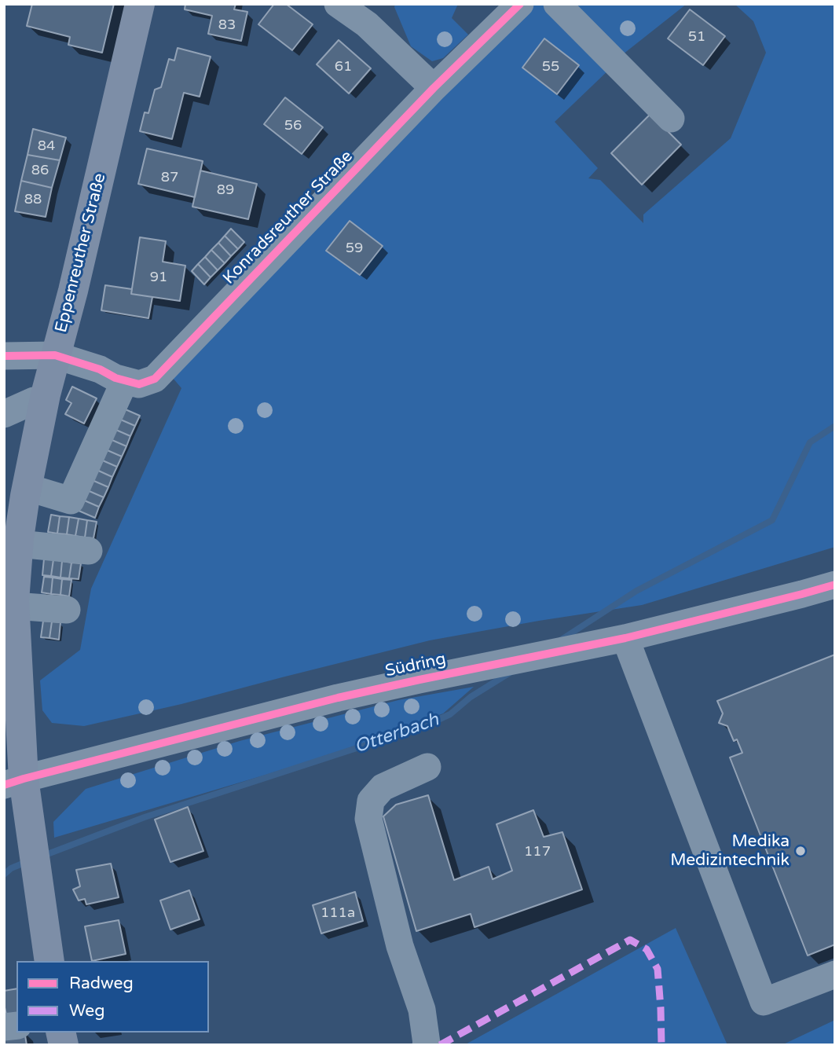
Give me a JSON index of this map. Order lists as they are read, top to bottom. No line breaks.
{"streets":{"main road":["Eppenreuther Straße"],"street":["Konradsreuther Straße","Südring"]},"crossings":[["Konradsreuther Straße","Eppenreuther Straße"],["Eppenreuther Straße","Südring"]],"water":["Otterbach"],"places":["Medika Medizintechnik"],"house_numbers":["83","51","61","55","56","84","86","87","89","88","59","91","117","111a"],"legend":["Radweg","Weg"]}
